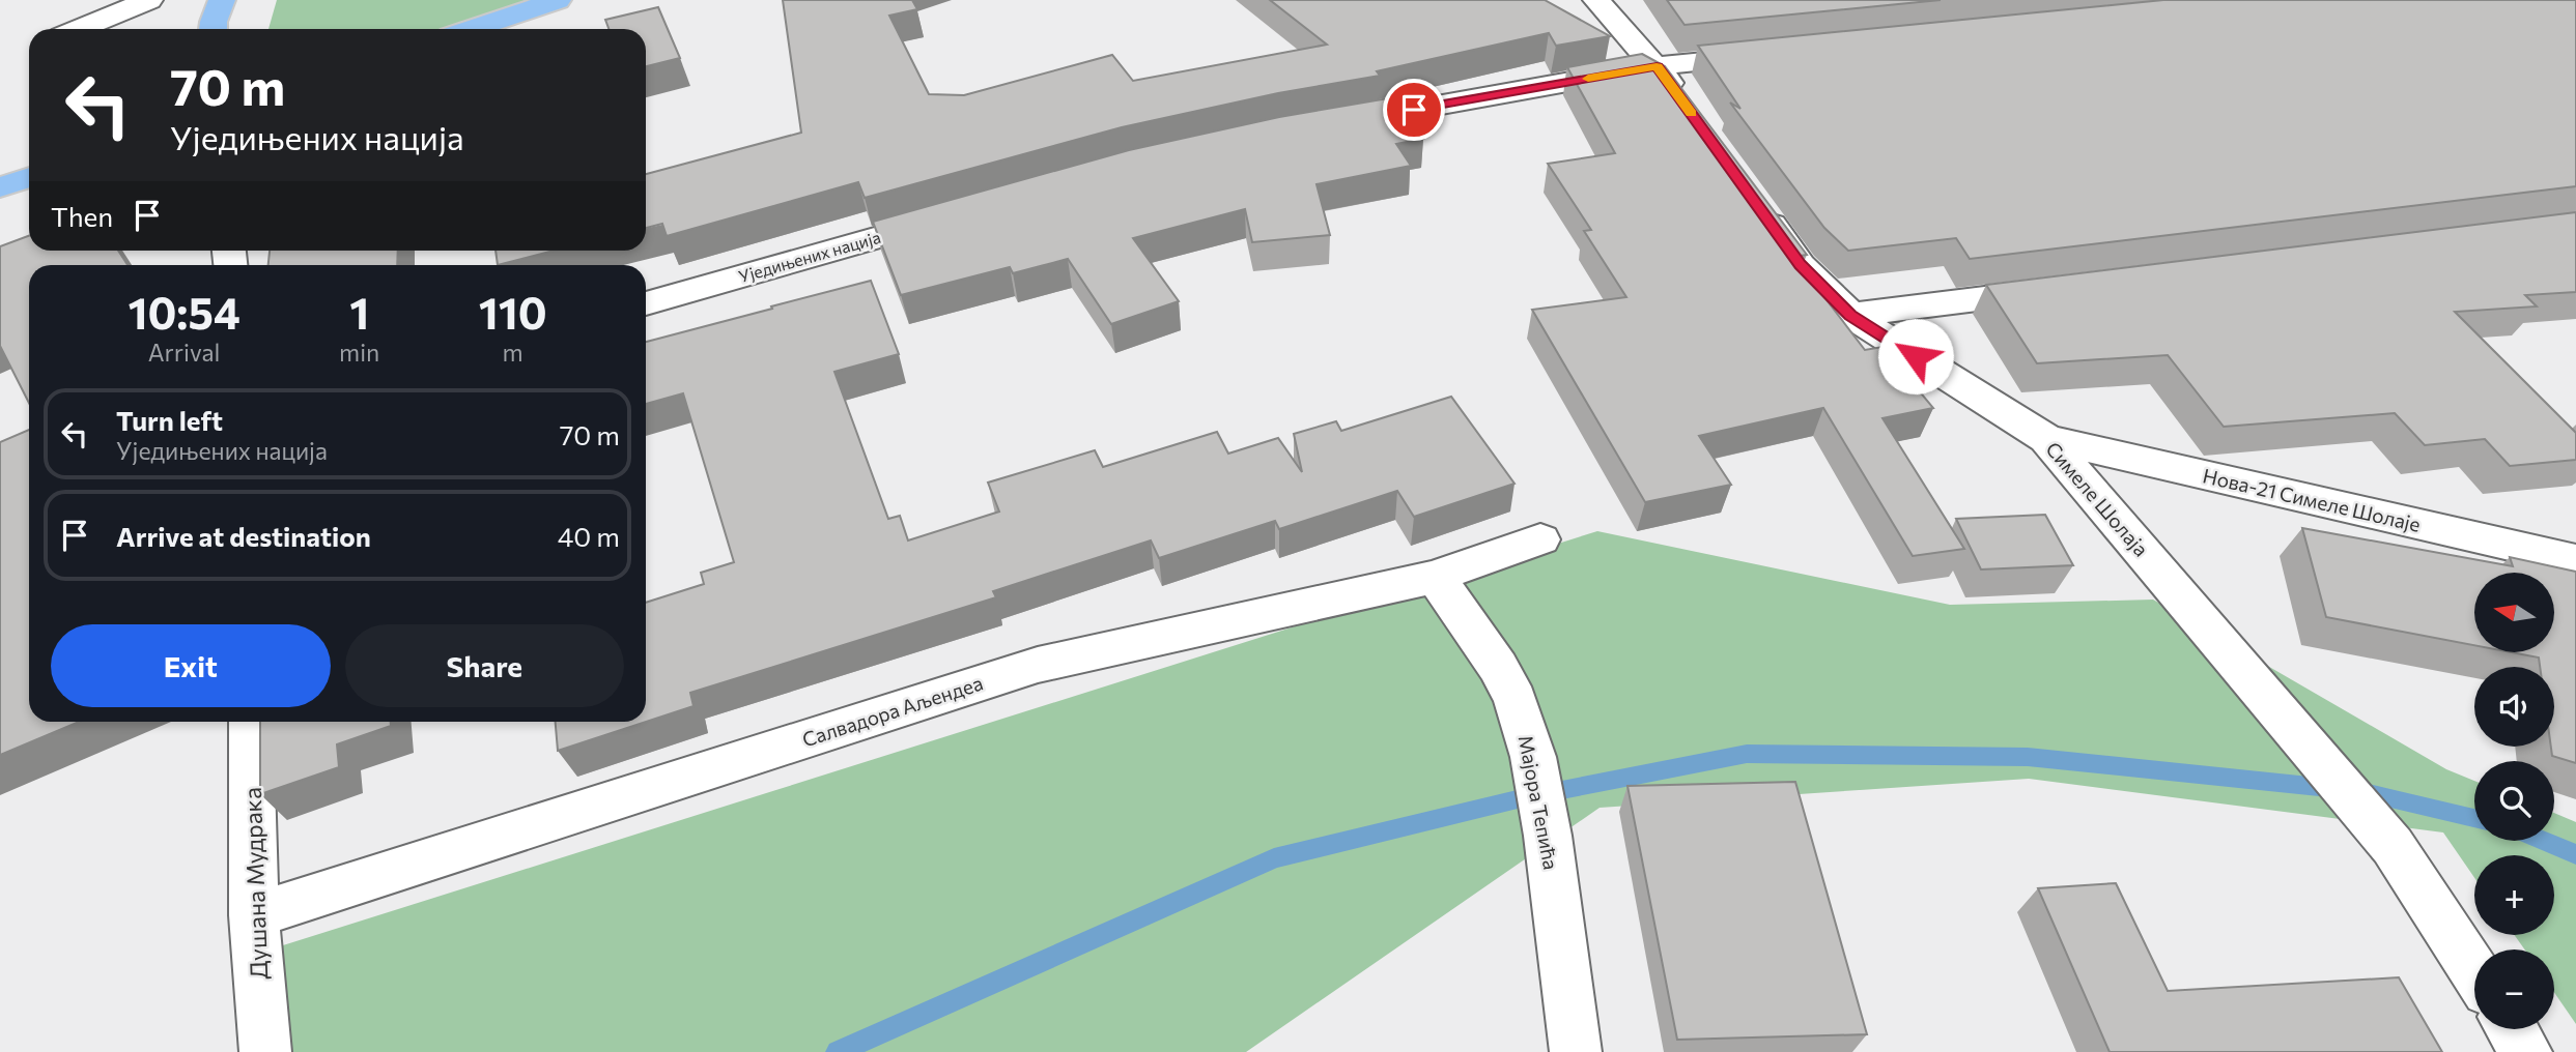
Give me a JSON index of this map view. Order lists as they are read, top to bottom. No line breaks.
{"streets":{"street":["Уједињених нација","Симеле Шолаја","Нова-21 Симеле Шолаје","Салвадора Аљендеа","Мајора Тепића","Душана Мудрака"]},"crossings":[["Симеле Шолаја","Нова-21 Симеле Шолаје"],["Салвадора Аљендеа","Мајора Тепића"],["Салвадора Аљендеа","Душана Мудрака"]],"north":"left","page":{"turn":["70 m","Уједињених нација"],"then":"Then","eta":["10:54","Arrival","1","min","110","m"],"list":[{"name":"Turn left","note":"Уједињених нација","value":"70 m"},{"name":"Arrive at destination","value":"40 m"}],"map_buttons":["+","−"],"buttons":["Exit","Share"]}}
